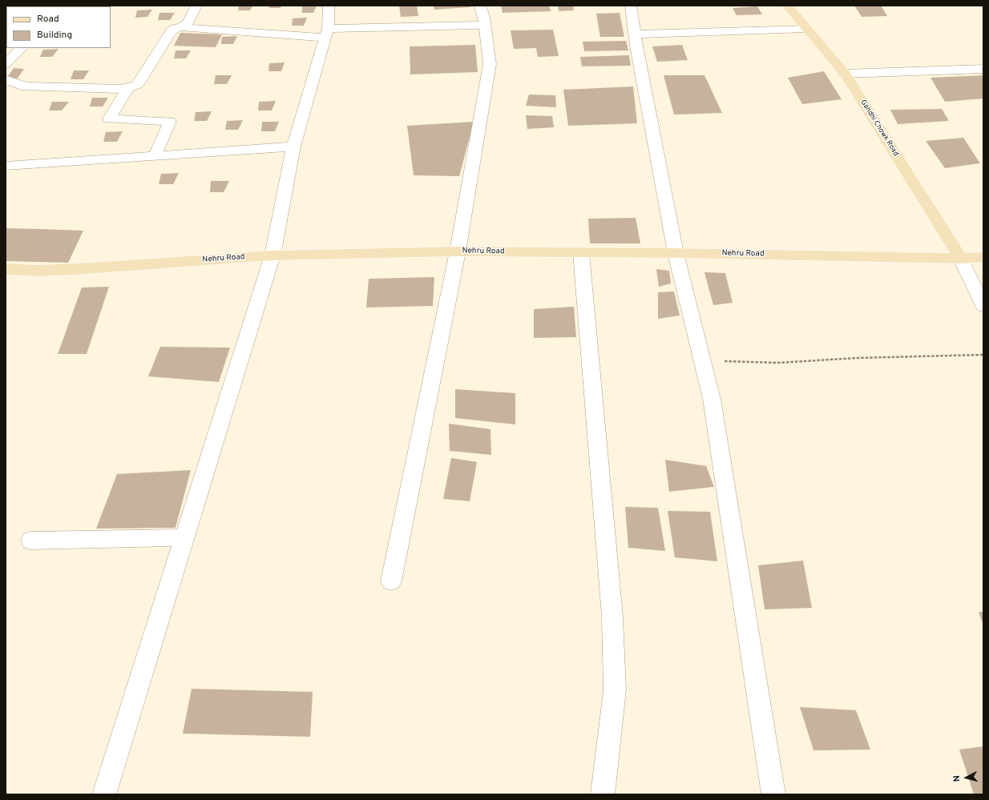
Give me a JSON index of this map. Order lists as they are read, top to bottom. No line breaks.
{"streets":{"main road":["Gandhi Chowk Road","Nehru Road"]},"crossings":[["Gandhi Chowk Road","Nehru Road"]],"legend":["Road","Building"],"north":"left"}
